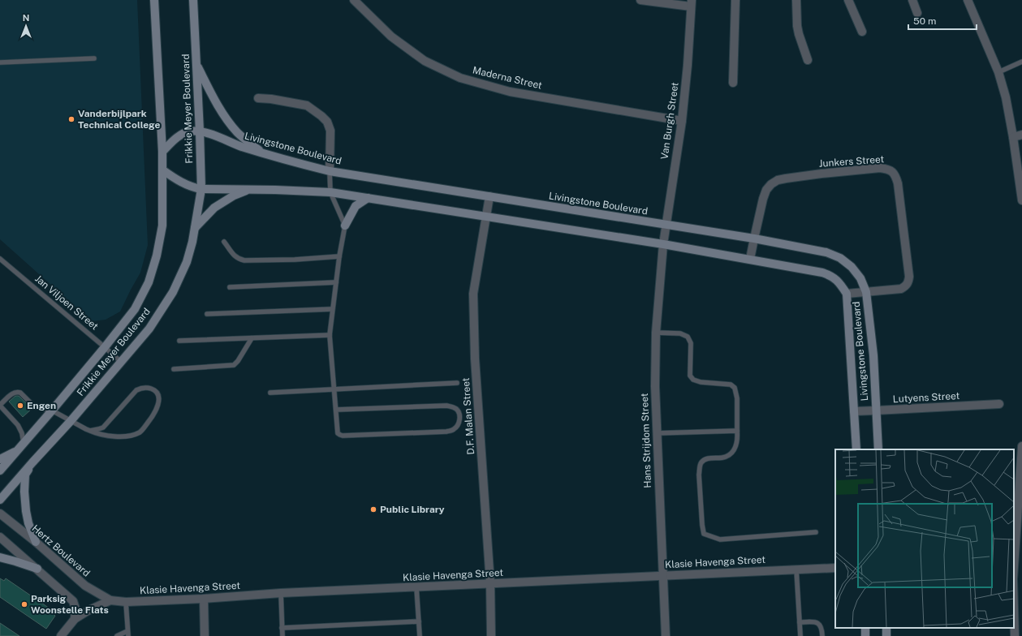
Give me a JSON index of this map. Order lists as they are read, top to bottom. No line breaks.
{"streets":{"street":["Maderna Street","Frikkie Meyer Boulevard","Van Burgh Street","Livingstone Boulevard","Junkers Street","Lutyens Street","D.F. Malan Street","Hans Strijdom Street","Hertz Boulevard","Klasie Havenga Street"],"lane":["Jan Viljoen Street"]},"crossings":[["Maderna Street","Van Burgh Street"],["Frikkie Meyer Boulevard","Livingstone Boulevard"],["Frikkie Meyer Boulevard","Jan Viljoen Street"],["Van Burgh Street","Livingstone Boulevard"],["Van Burgh Street","Hans Strijdom Street"],["Livingstone Boulevard","Junkers Street"],["Livingstone Boulevard","Lutyens Street"],["Livingstone Boulevard","D.F. Malan Street"],["Livingstone Boulevard","Hans Strijdom Street"],["D.F. Malan Street","Klasie Havenga Street"],["Hans Strijdom Street","Klasie Havenga Street"],["Hertz Boulevard","Klasie Havenga Street"]],"places":["Vanderbijlpark Technical College","Engen","Public Library","Parksig Woonstelle Flats"],"scale_bar":"50 m","north":"top"}
